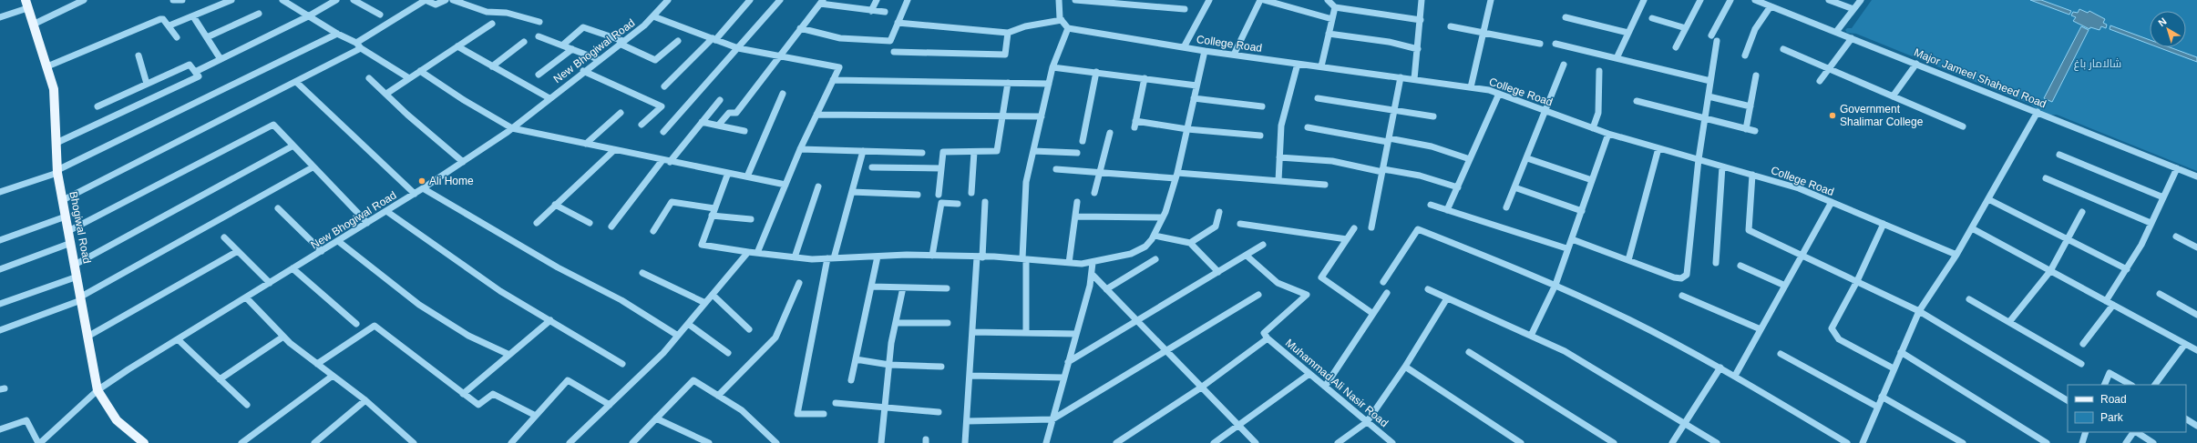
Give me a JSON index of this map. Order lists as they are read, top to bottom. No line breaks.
{"streets":{"main road":["Bhogiwal Road"],"street":["College Road","New Bhogiwal Road","Major Jameel Shaheed Road","Muhammad Ali Nasir Road"]},"crossings":[["New Bhogiwal Road","Bhogiwal Road"]],"parks":["شالامار باغ"],"places":["Government Shalimar College","Ali Home"],"legend":["Road","Park"],"north":"top left"}
